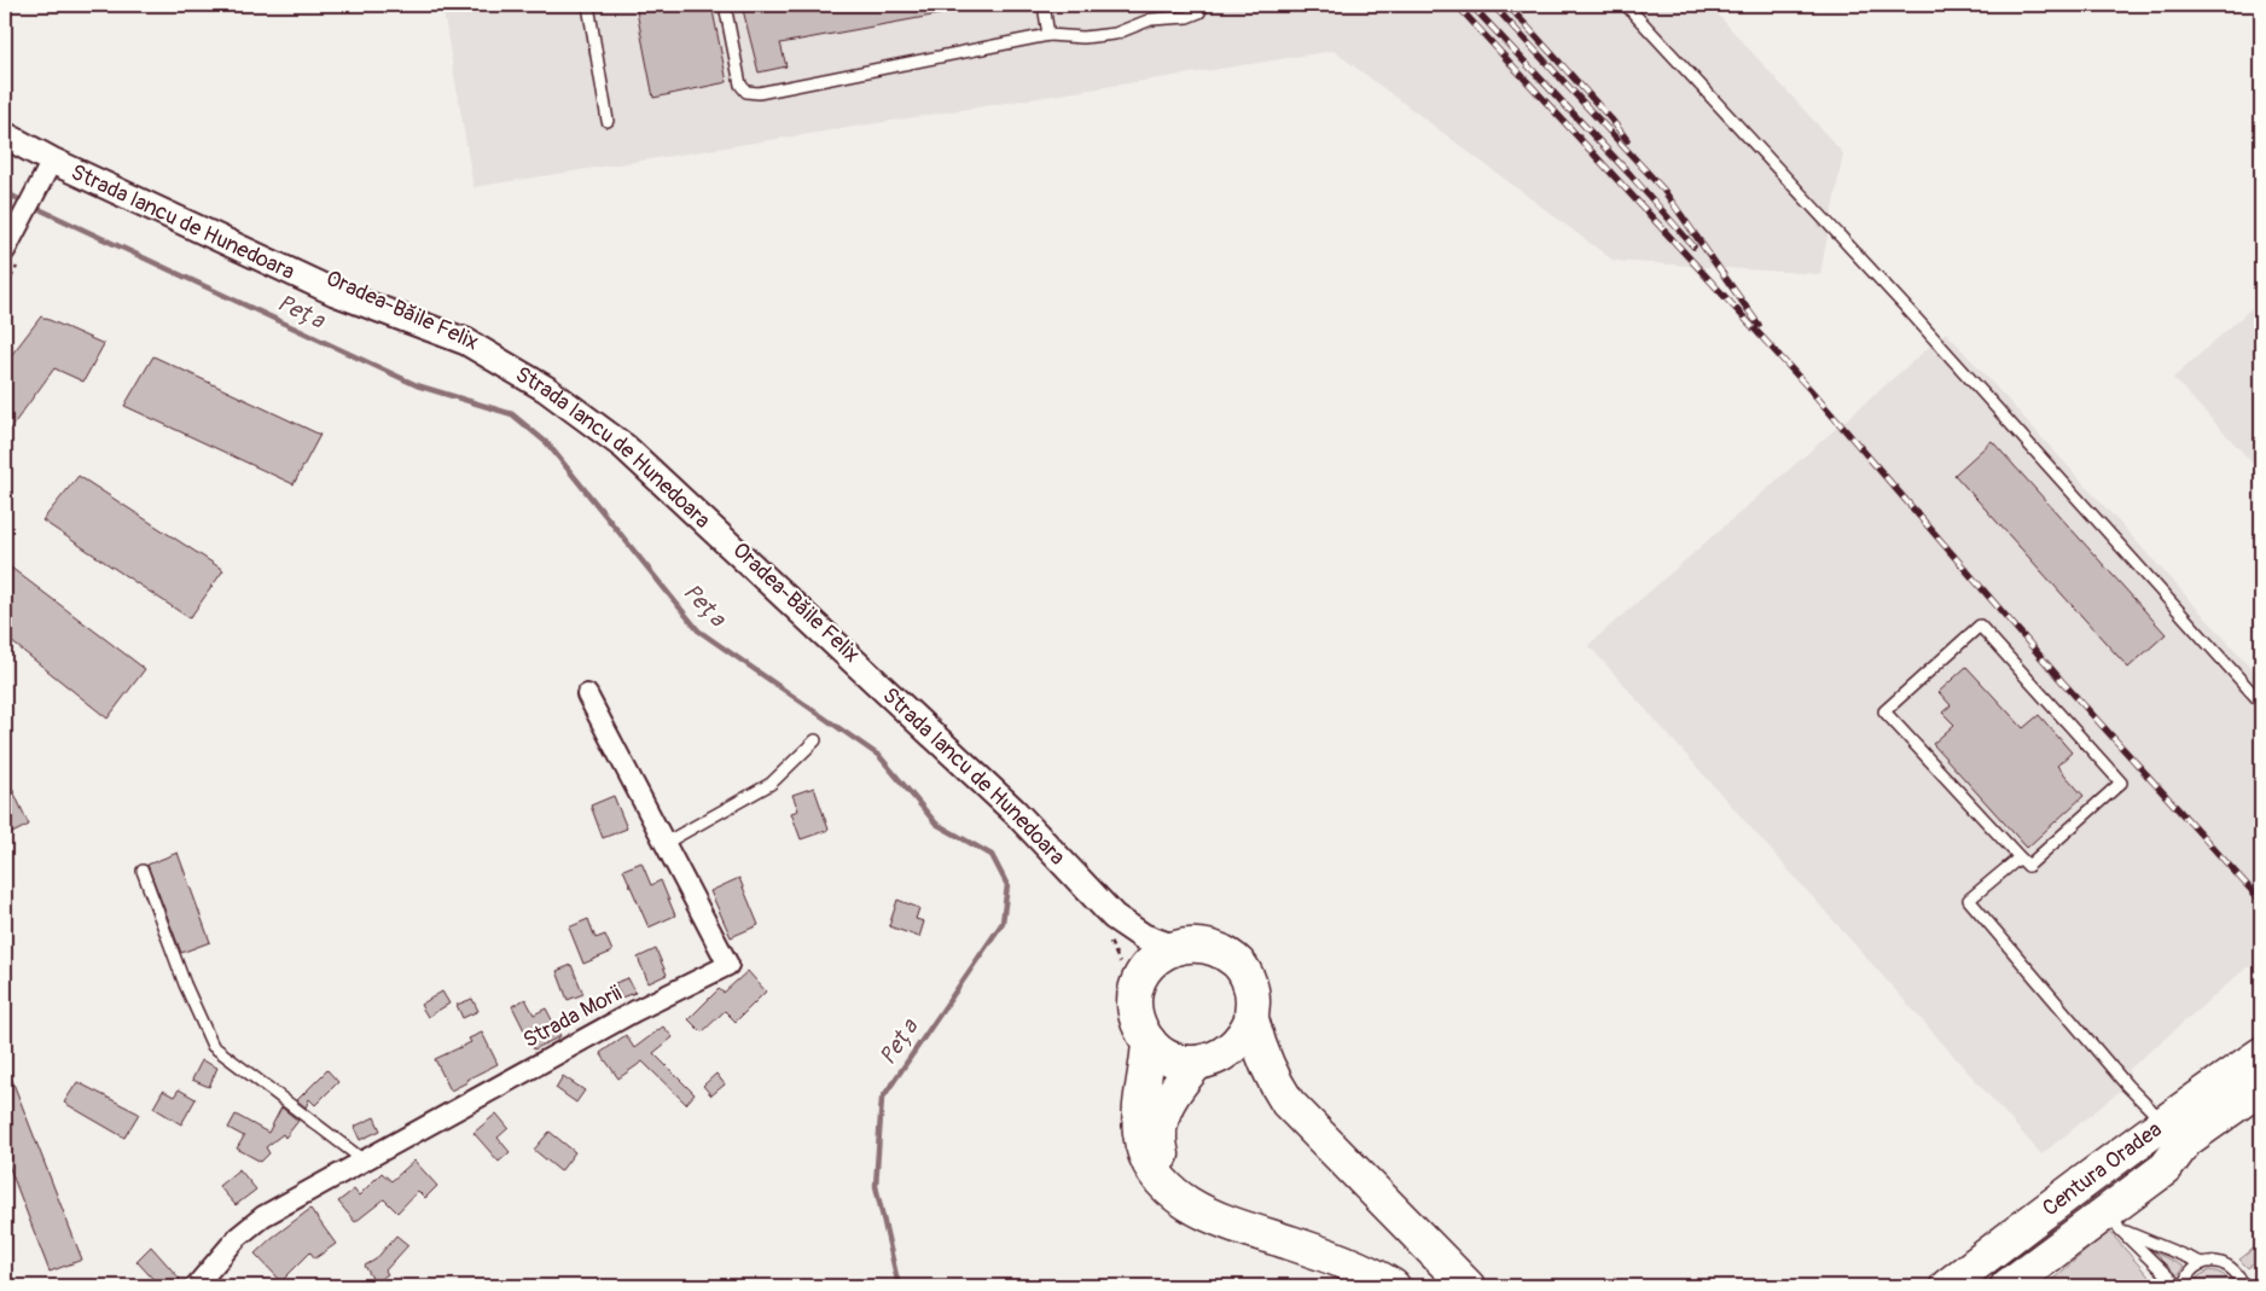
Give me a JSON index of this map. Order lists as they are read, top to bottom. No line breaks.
{"streets":{"highway":["Centura Oradea"],"street":["Strada Iancu de Hunedoara","Strada Morii"]},"water":["Peța"]}
